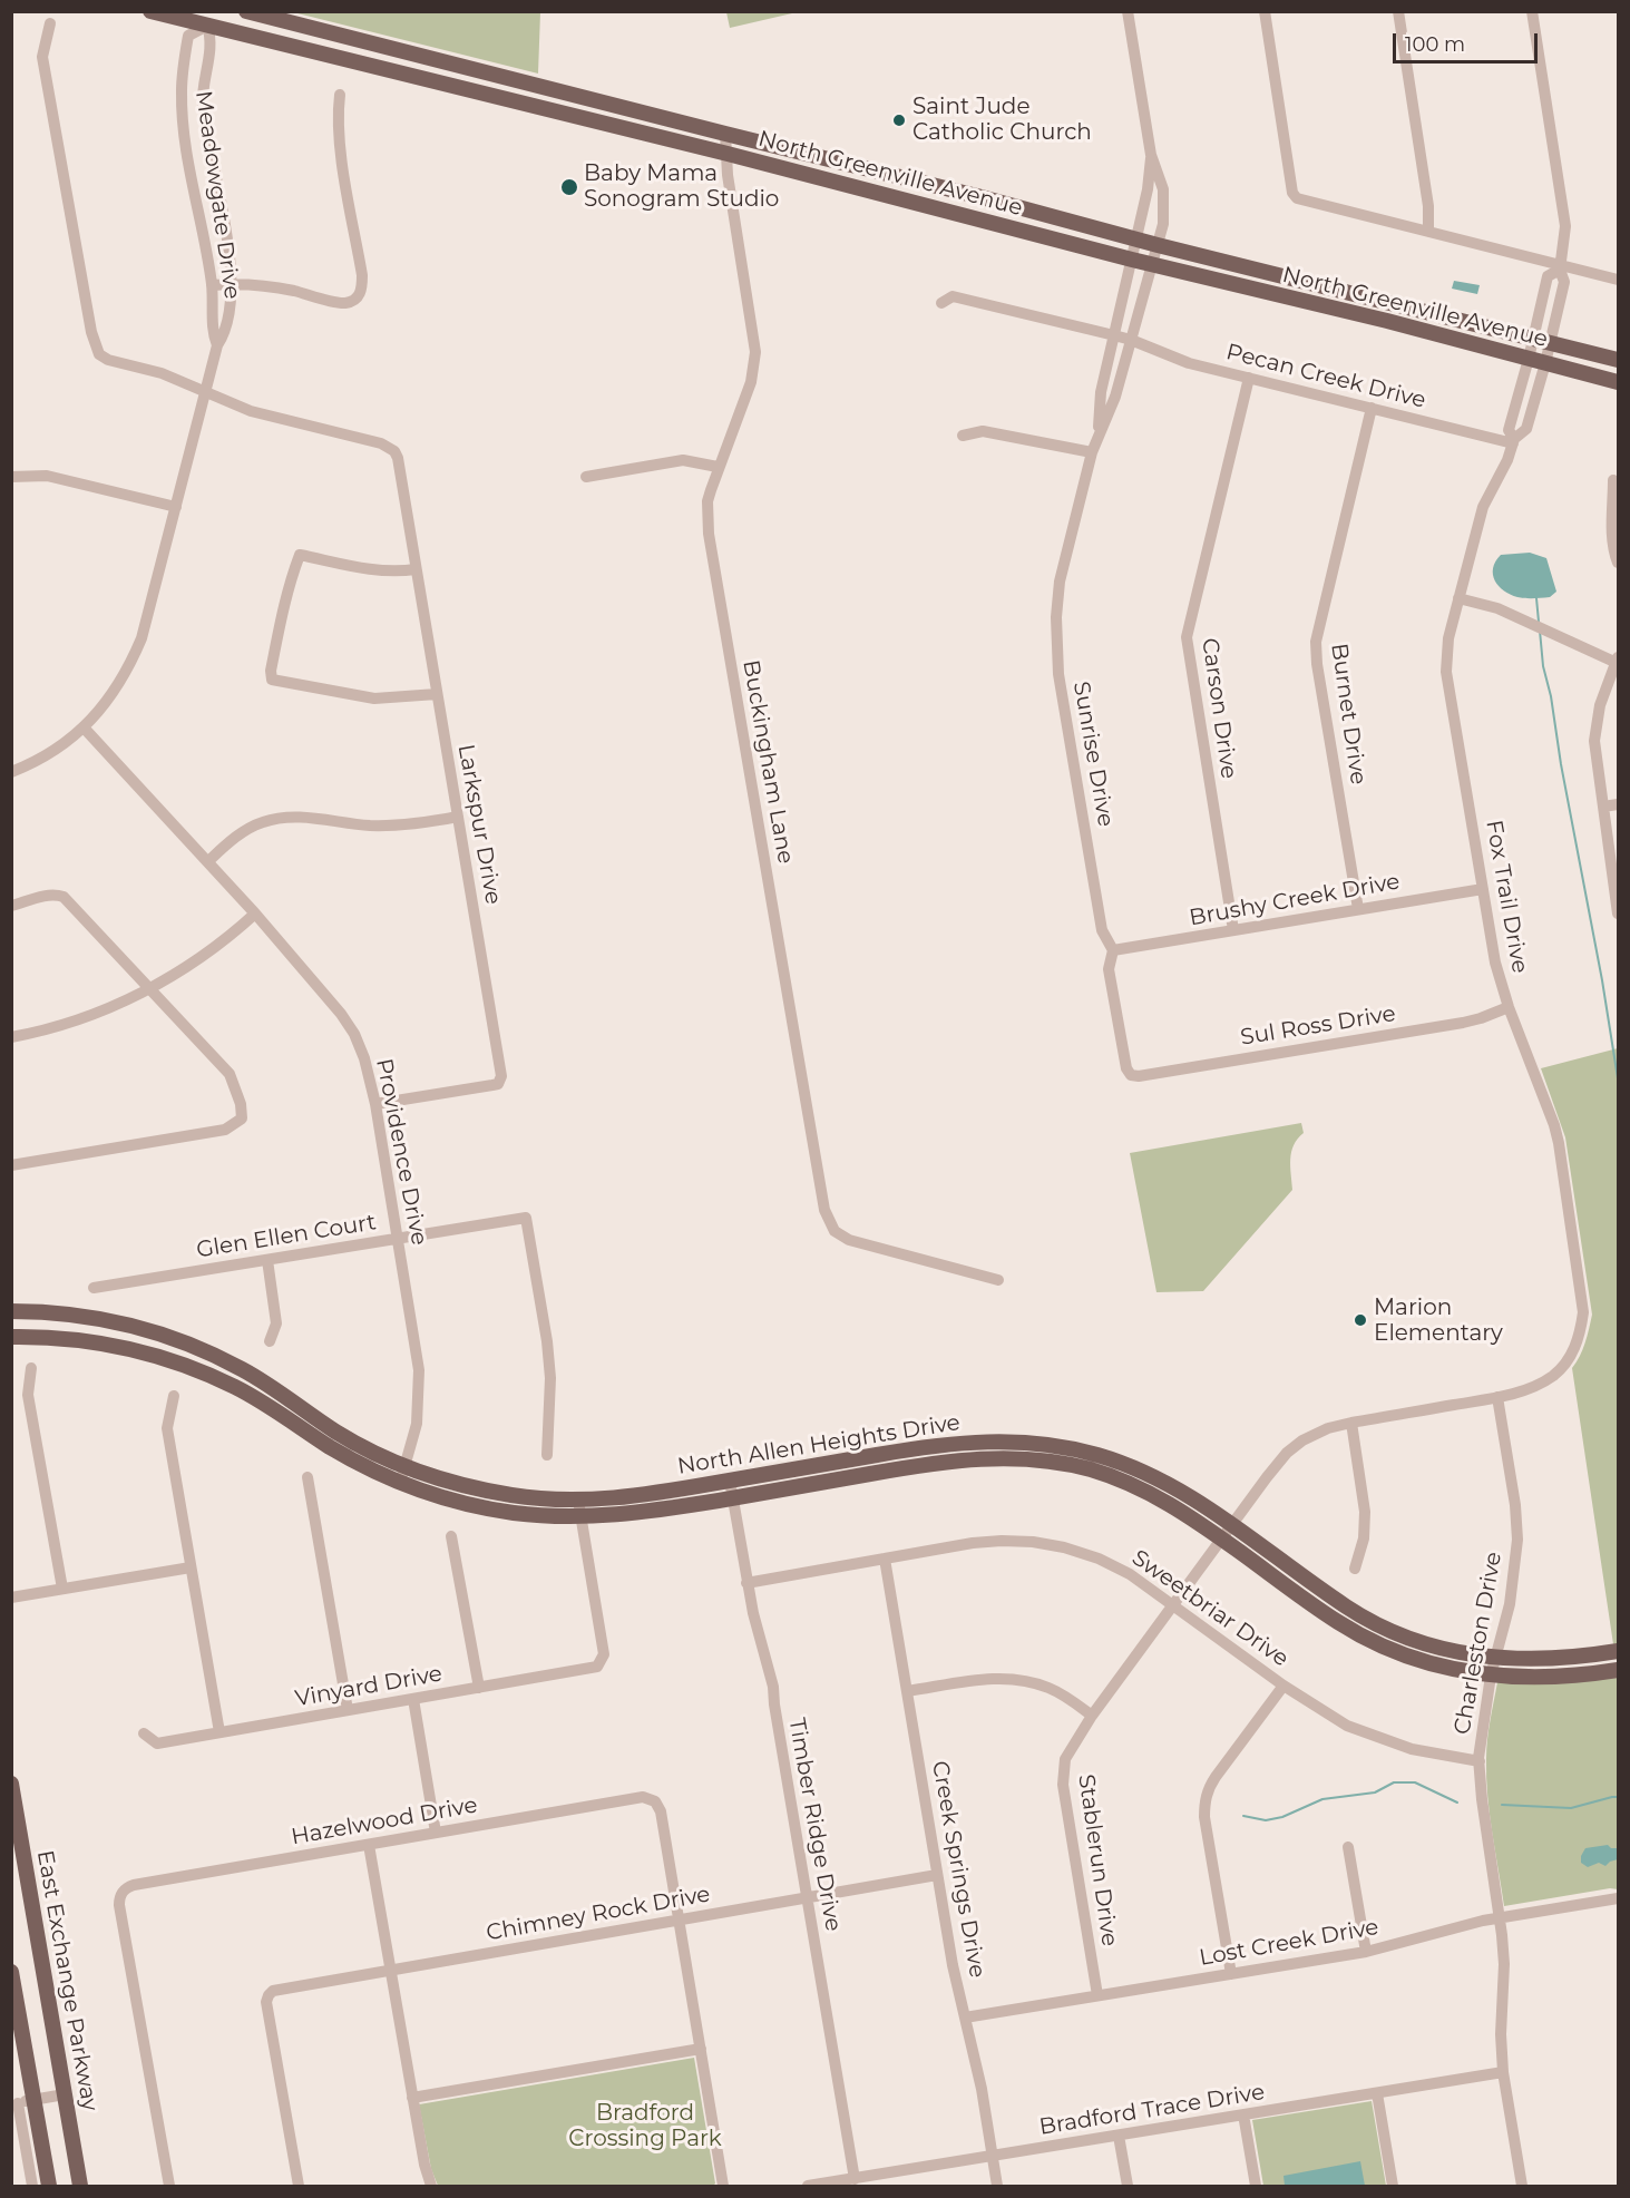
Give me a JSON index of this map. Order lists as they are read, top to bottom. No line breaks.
{"streets":{"main road":["North Greenville Avenue","North Allen Heights Drive","East Exchange Parkway"],"street":["Meadowgate Drive","Pecan Creek Drive","Carson Drive","Burnet Drive","Sunrise Drive","Buckingham Lane","Larkspur Drive","Fox Trail Drive","Brushy Creek Drive","Sul Ross Drive","Providence Drive","Glen Ellen Court","Sweetbriar Drive","Charleston Drive","Vinyard Drive","Hazelwood Drive","Timber Ridge Drive","Stablerun Drive","Creek Springs Drive","Chimney Rock Drive","Lost Creek Drive","Bradford Trace Drive"]},"crossings":[["North Greenville Avenue","Meadowgate Drive"],["North Greenville Avenue","Sunrise Drive"],["North Greenville Avenue","Buckingham Lane"],["North Greenville Avenue","Fox Trail Drive"],["Meadowgate Drive","Larkspur Drive"],["Meadowgate Drive","Providence Drive"],["Pecan Creek Drive","Carson Drive"],["Pecan Creek Drive","Burnet Drive"],["Pecan Creek Drive","Sunrise Drive"],["Pecan Creek Drive","Fox Trail Drive"],["Carson Drive","Brushy Creek Drive"],["Burnet Drive","Brushy Creek Drive"],["Sunrise Drive","Brushy Creek Drive"],["Sunrise Drive","Sul Ross Drive"],["Larkspur Drive","Providence Drive"],["Fox Trail Drive","Brushy Creek Drive"],["Fox Trail Drive","Sul Ross Drive"],["Fox Trail Drive","Charleston Drive"],["Providence Drive","Glen Ellen Court"],["Providence Drive","North Allen Heights Drive"],["North Allen Heights Drive","Charleston Drive"],["North Allen Heights Drive","Vinyard Drive"],["North Allen Heights Drive","Timber Ridge Drive"],["Sweetbriar Drive","Charleston Drive"],["Sweetbriar Drive","Timber Ridge Drive"],["Sweetbriar Drive","Stablerun Drive"],["Sweetbriar Drive","Creek Springs Drive"],["Charleston Drive","Lost Creek Drive"],["Charleston Drive","Bradford Trace Drive"],["Hazelwood Drive","Chimney Rock Drive"],["Timber Ridge Drive","Chimney Rock Drive"],["Timber Ridge Drive","Bradford Trace Drive"],["Stablerun Drive","Lost Creek Drive"],["Creek Springs Drive","Chimney Rock Drive"],["Creek Springs Drive","Lost Creek Drive"],["Creek Springs Drive","Bradford Trace Drive"]],"parks":["Bradford Crossing Park"],"places":["Saint Jude Catholic Church","Baby Mama Sonogram Studio","Marion Elementary"],"scale_bar":"100 m"}
